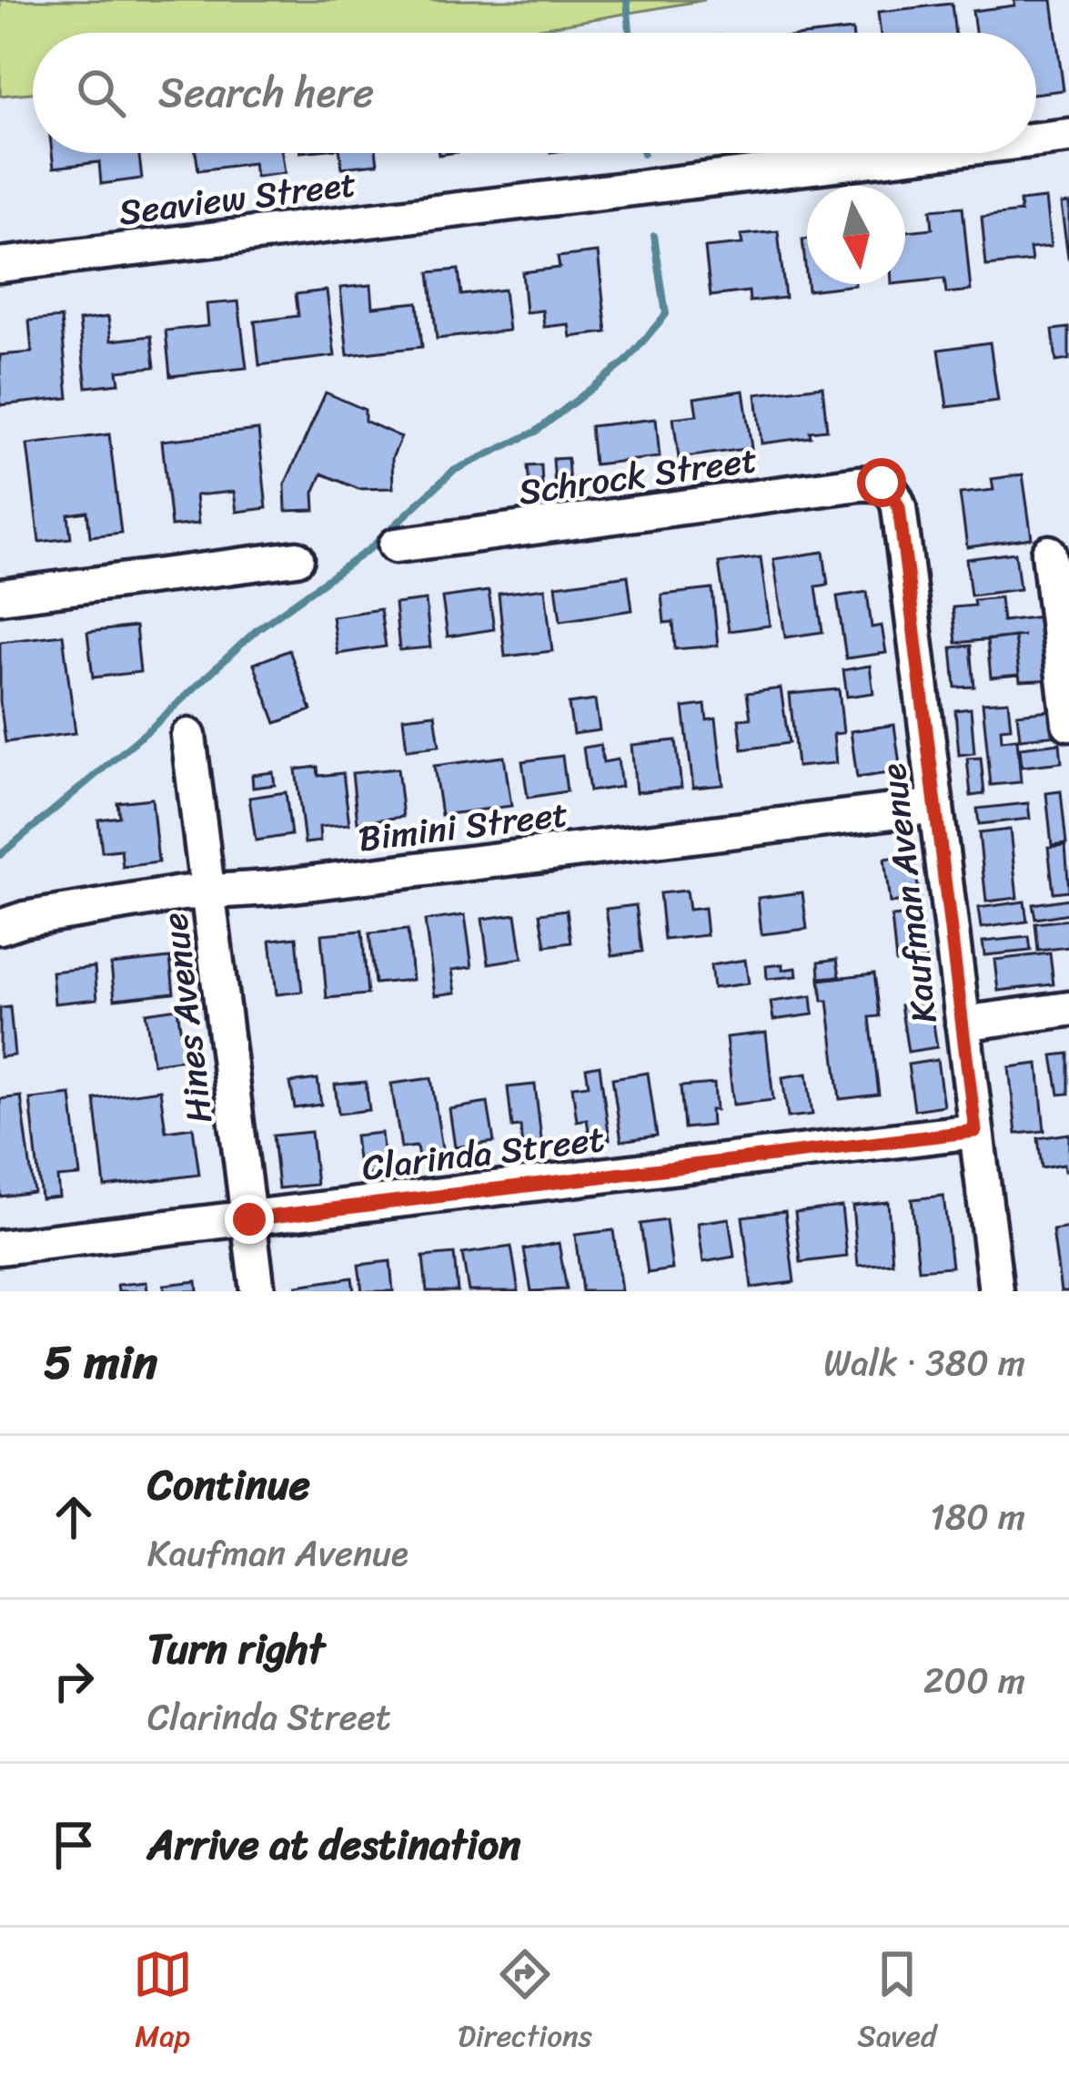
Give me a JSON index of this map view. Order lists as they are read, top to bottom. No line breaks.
{"streets":{"street":["Seaview Street","Schrock Street","Bimini Street","Kaufman Avenue","Hines Avenue","Clarinda Street"]},"crossings":[["Schrock Street","Kaufman Avenue"],["Bimini Street","Kaufman Avenue"],["Bimini Street","Hines Avenue"],["Kaufman Avenue","Clarinda Street"],["Hines Avenue","Clarinda Street"]],"north":"bottom","page":{"search":"Search here","heading":["5 min","Walk · 380 m"],"list":[["Continue","Kaufman Avenue","180 m"],["Turn right","Clarinda Street","200 m"],"Arrive at destination"],"nav":["Map","Directions","Saved"]}}
